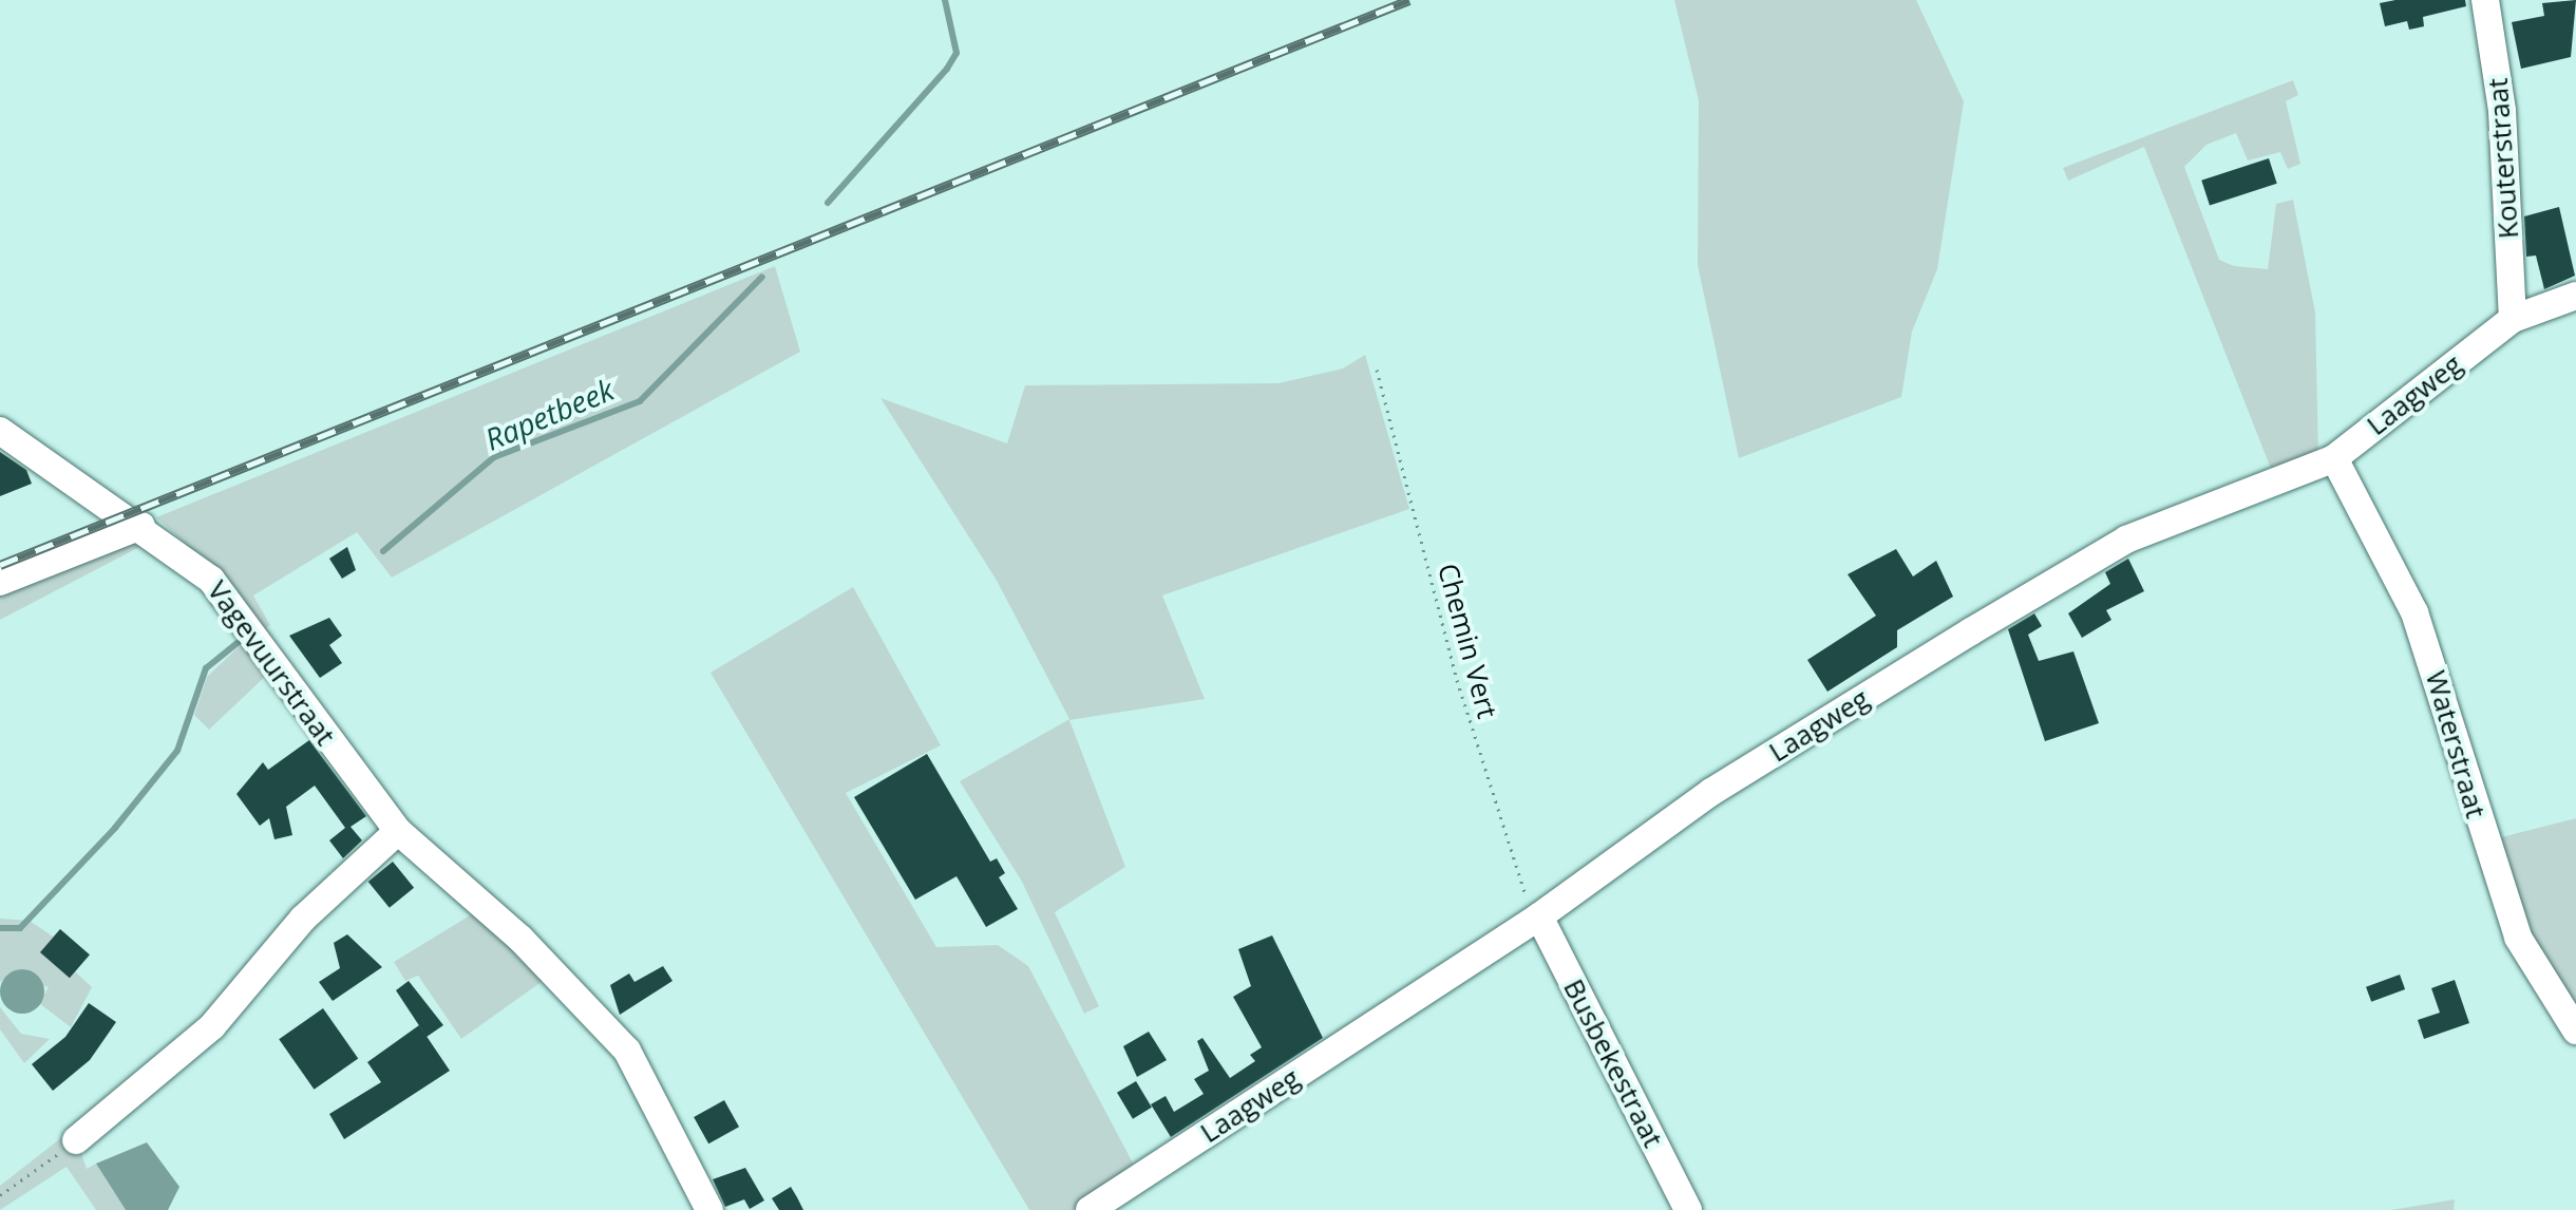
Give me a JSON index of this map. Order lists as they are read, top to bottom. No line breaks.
{"streets":{"street":["Kouterstraat","Laagweg","Vagevuurstraat","Waterstraat","Busbekestraat"],"path":["Chemin Vert"]},"crossings":[["Kouterstraat","Laagweg"],["Laagweg","Chemin Vert"],["Laagweg","Waterstraat"],["Laagweg","Busbekestraat"],["Chemin Vert","Busbekestraat"]],"water":["Rapetbeek"]}
